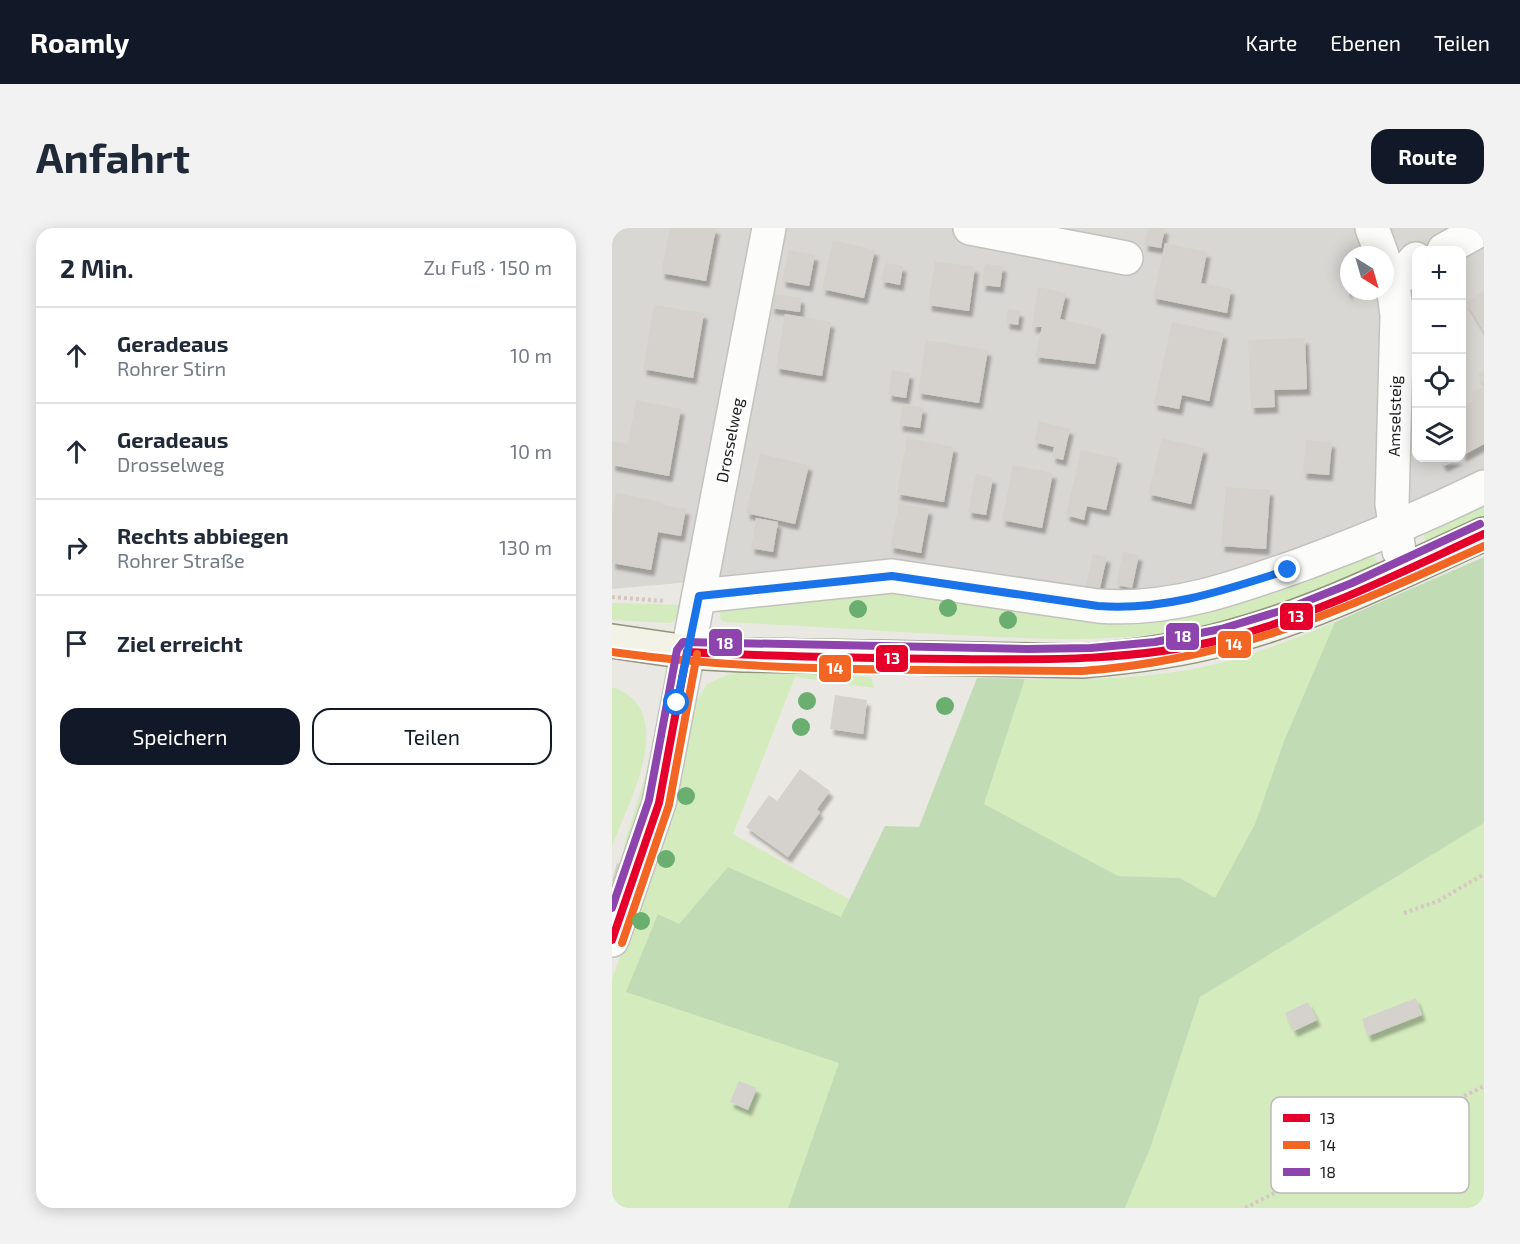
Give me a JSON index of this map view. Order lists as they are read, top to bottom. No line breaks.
{"streets":{"street":["Amselsteig","Drosselweg"]},"lines":["transit line 18","transit line 13","transit line 14"],"legend":["13","14","18"],"north":"bottom right","page":{"header":"Roamly","nav":["Karte","Ebenen","Teilen"],"buttons":["Route",["Speichern","Teilen"]],"title":"Anfahrt","heading":["2 Min.","Zu Fuß · 150 m"],"map_buttons":["+","−"],"list":[["Geradeaus","Rohrer Stirn","10 m"],["Geradeaus","Drosselweg","10 m"],["Rechts abbiegen","Rohrer Straße","130 m"],"Ziel erreicht"]}}
